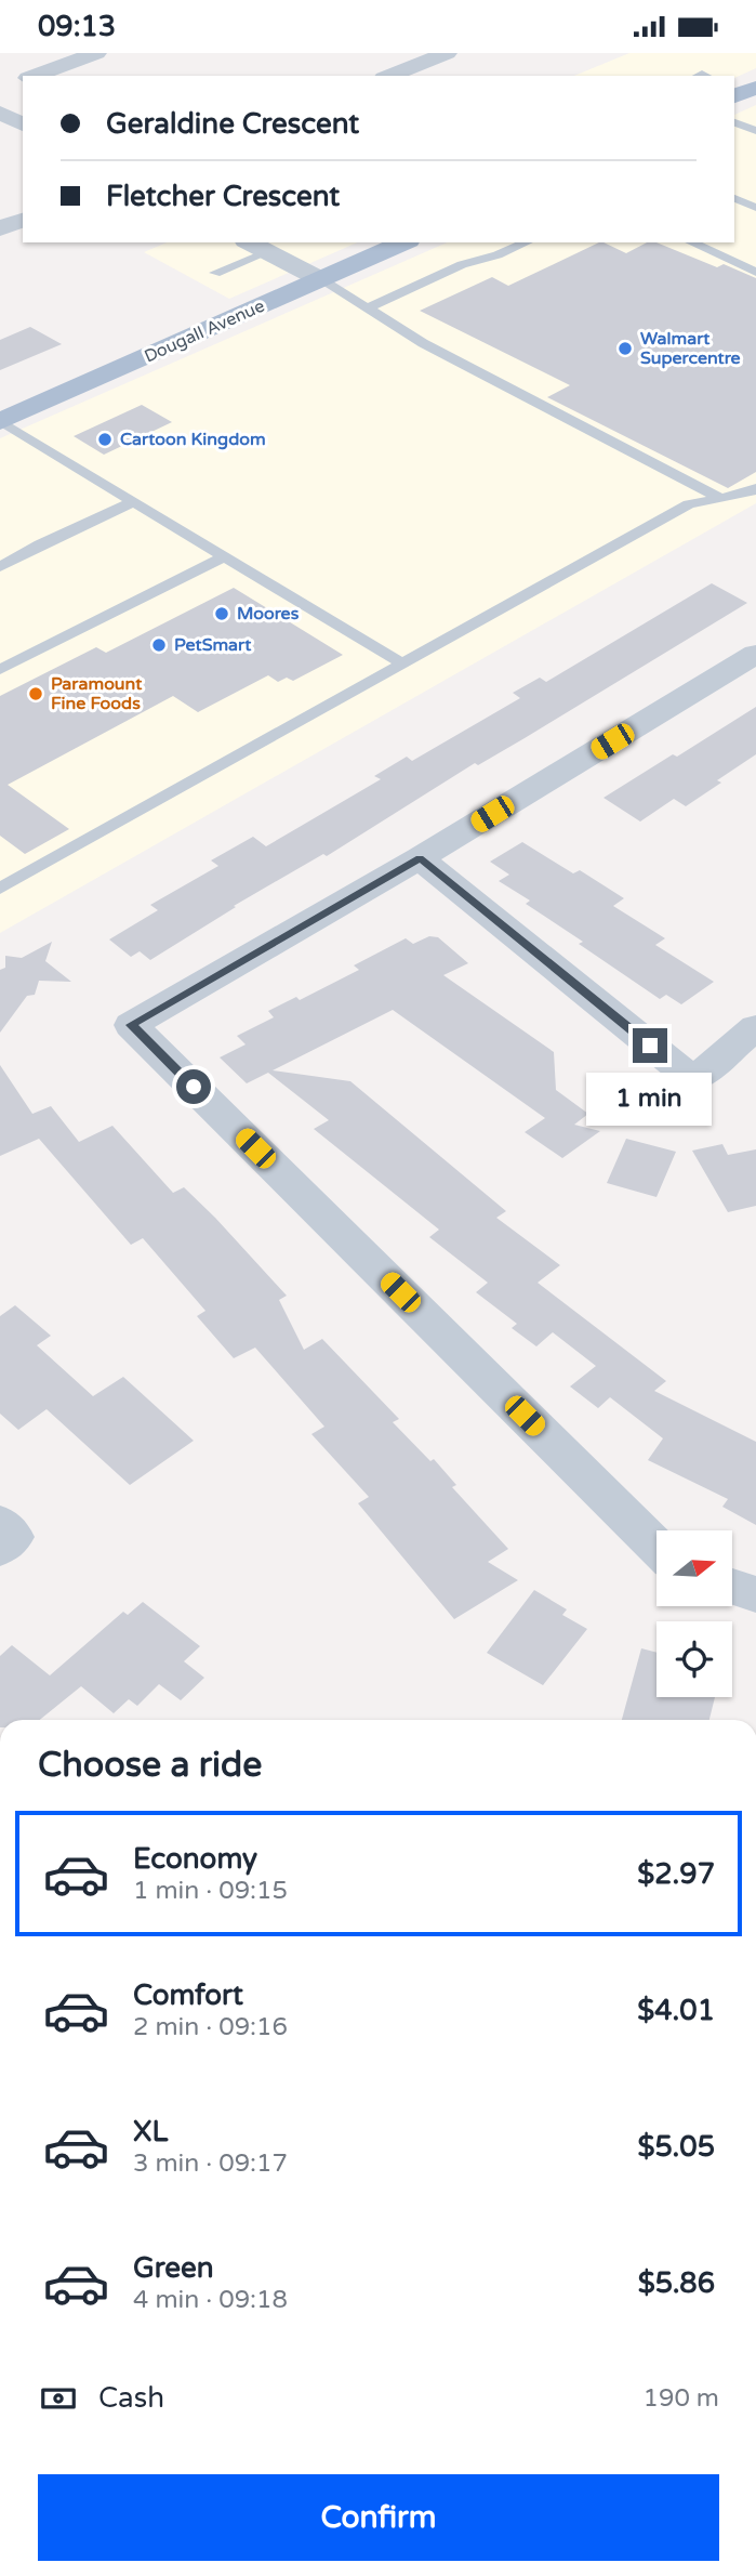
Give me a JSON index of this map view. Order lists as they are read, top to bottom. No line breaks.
{"streets":{"main road":["Dougall Avenue"]},"places":["Walmart Supercentre","Cartoon Kingdom","Moores","PetSmart","Paramount Fine Foods"],"north":"right","page":{"status":"09:13","banner":["Geraldine Crescent","Fletcher Crescent"],"bubble":"1 min","heading":"Choose a ride","list":[{"name":"Economy","note":"1 min · 09:15","value":"$2.97"},{"name":"Comfort","note":"2 min · 09:16","value":"$4.01"},{"name":"XL","note":"3 min · 09:17","value":"$5.05"},{"name":"Green","note":"4 min · 09:18","value":"$5.86"}],"pay":["Cash","190 m"],"buttons":"Confirm"}}
